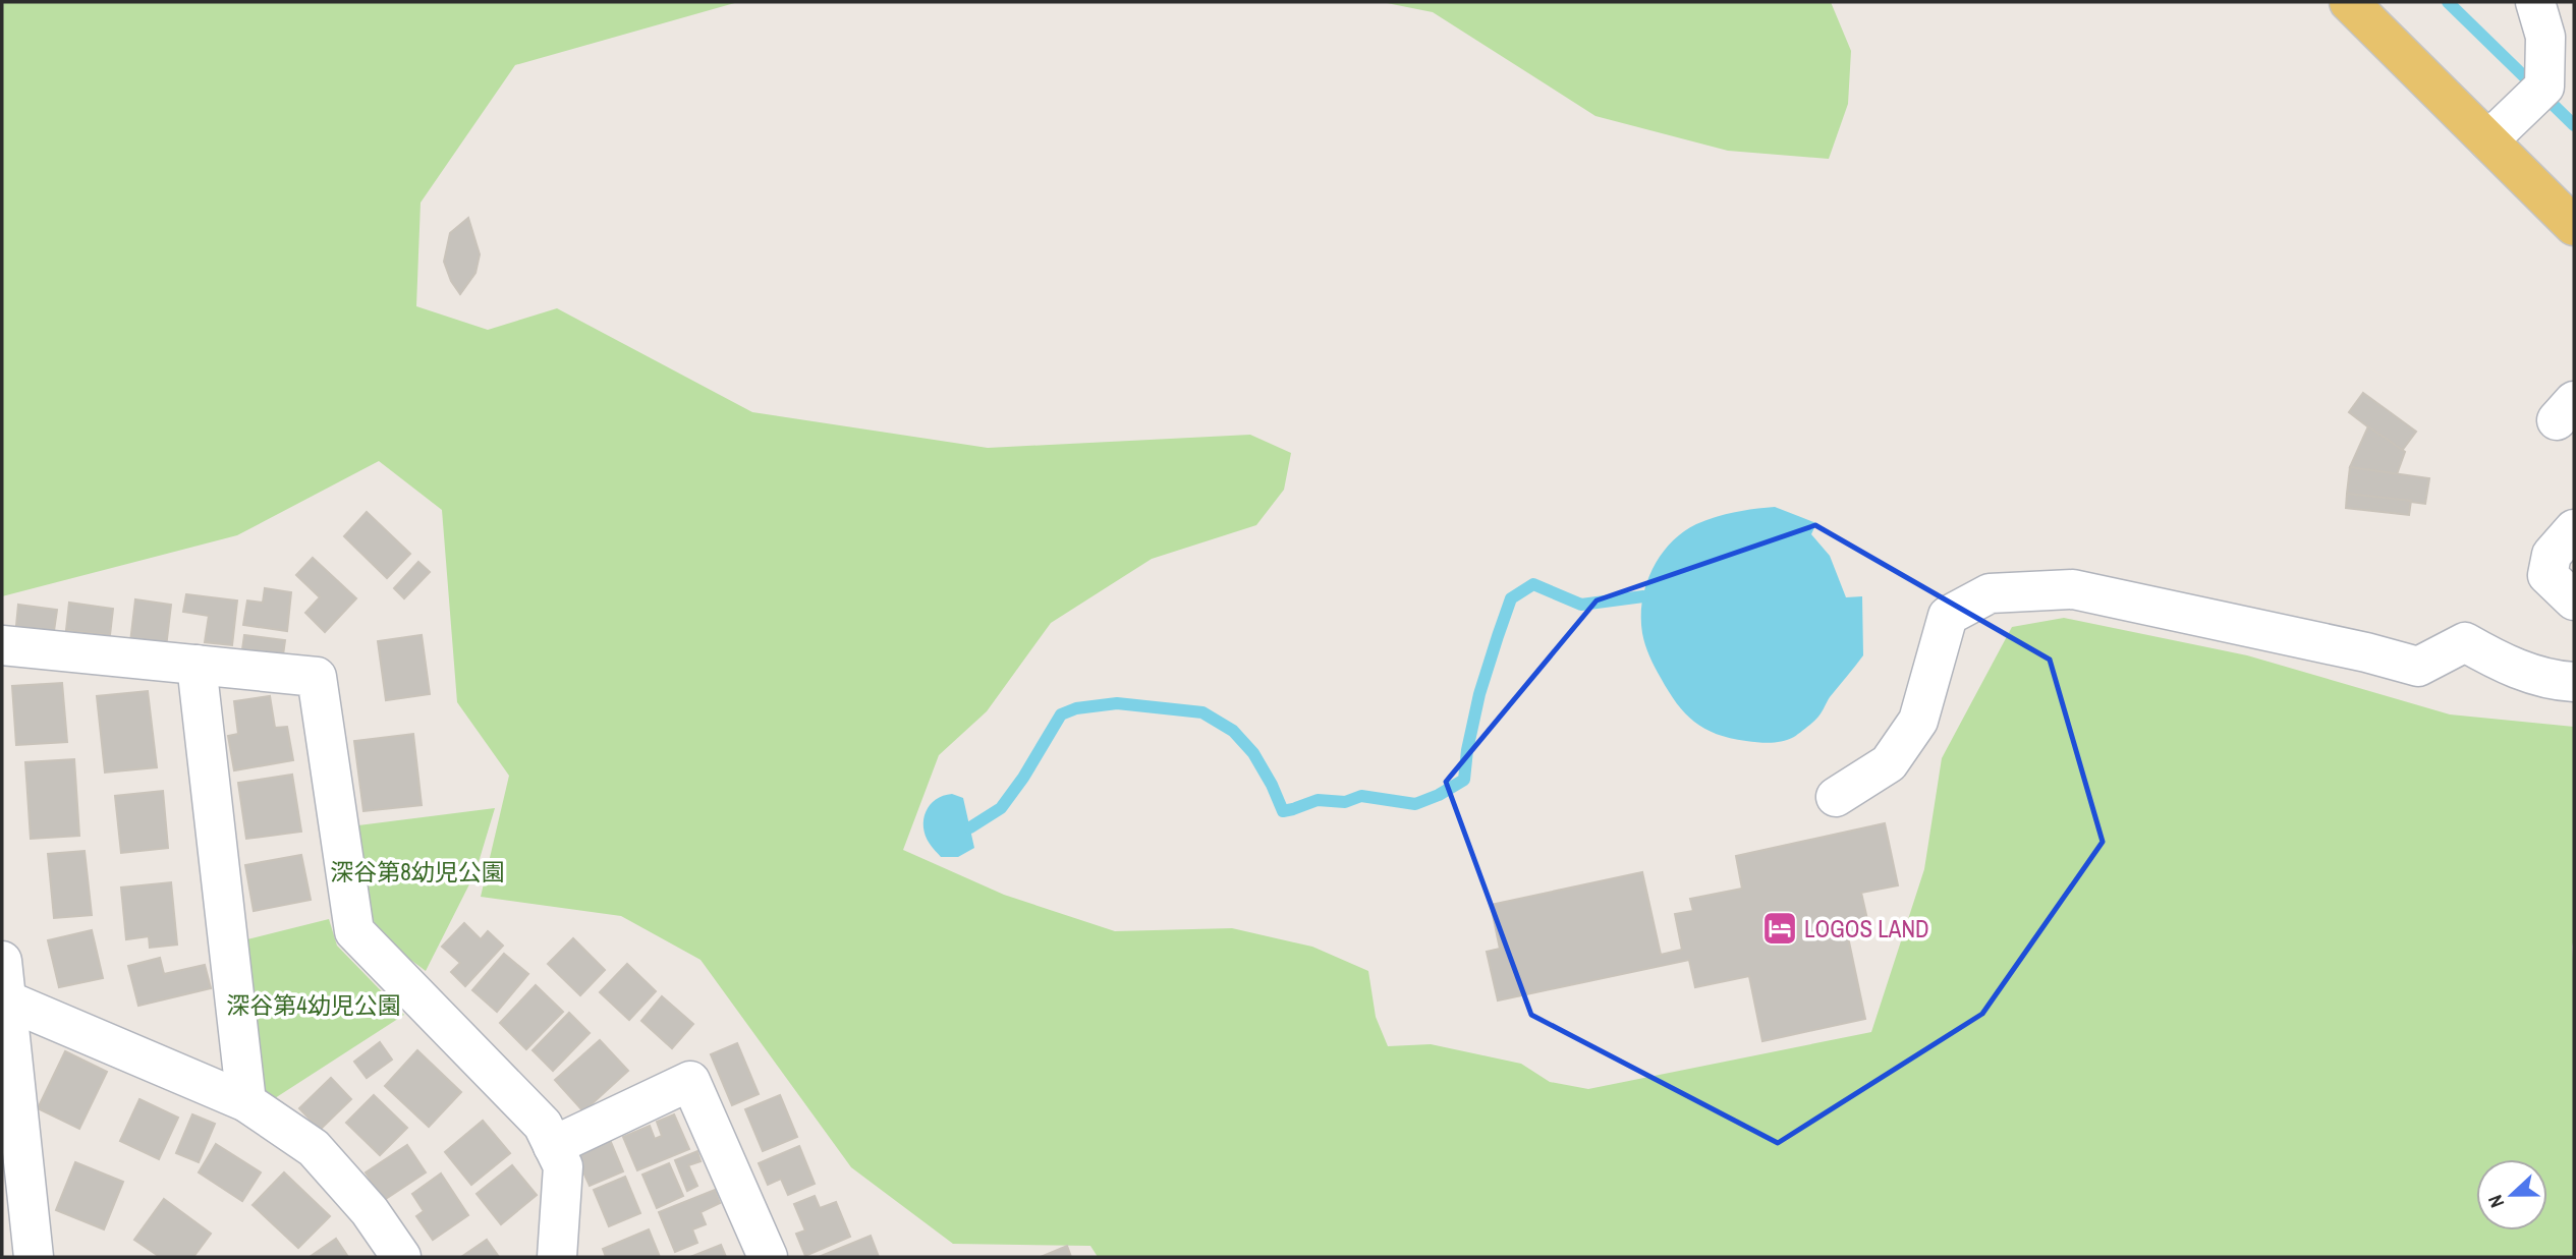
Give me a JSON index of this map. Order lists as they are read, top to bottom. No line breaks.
{"parks":["深谷第8幼児公園","深谷第4幼児公園"],"places":{"hotel":["LOGOS LAND"]},"north":"left"}
